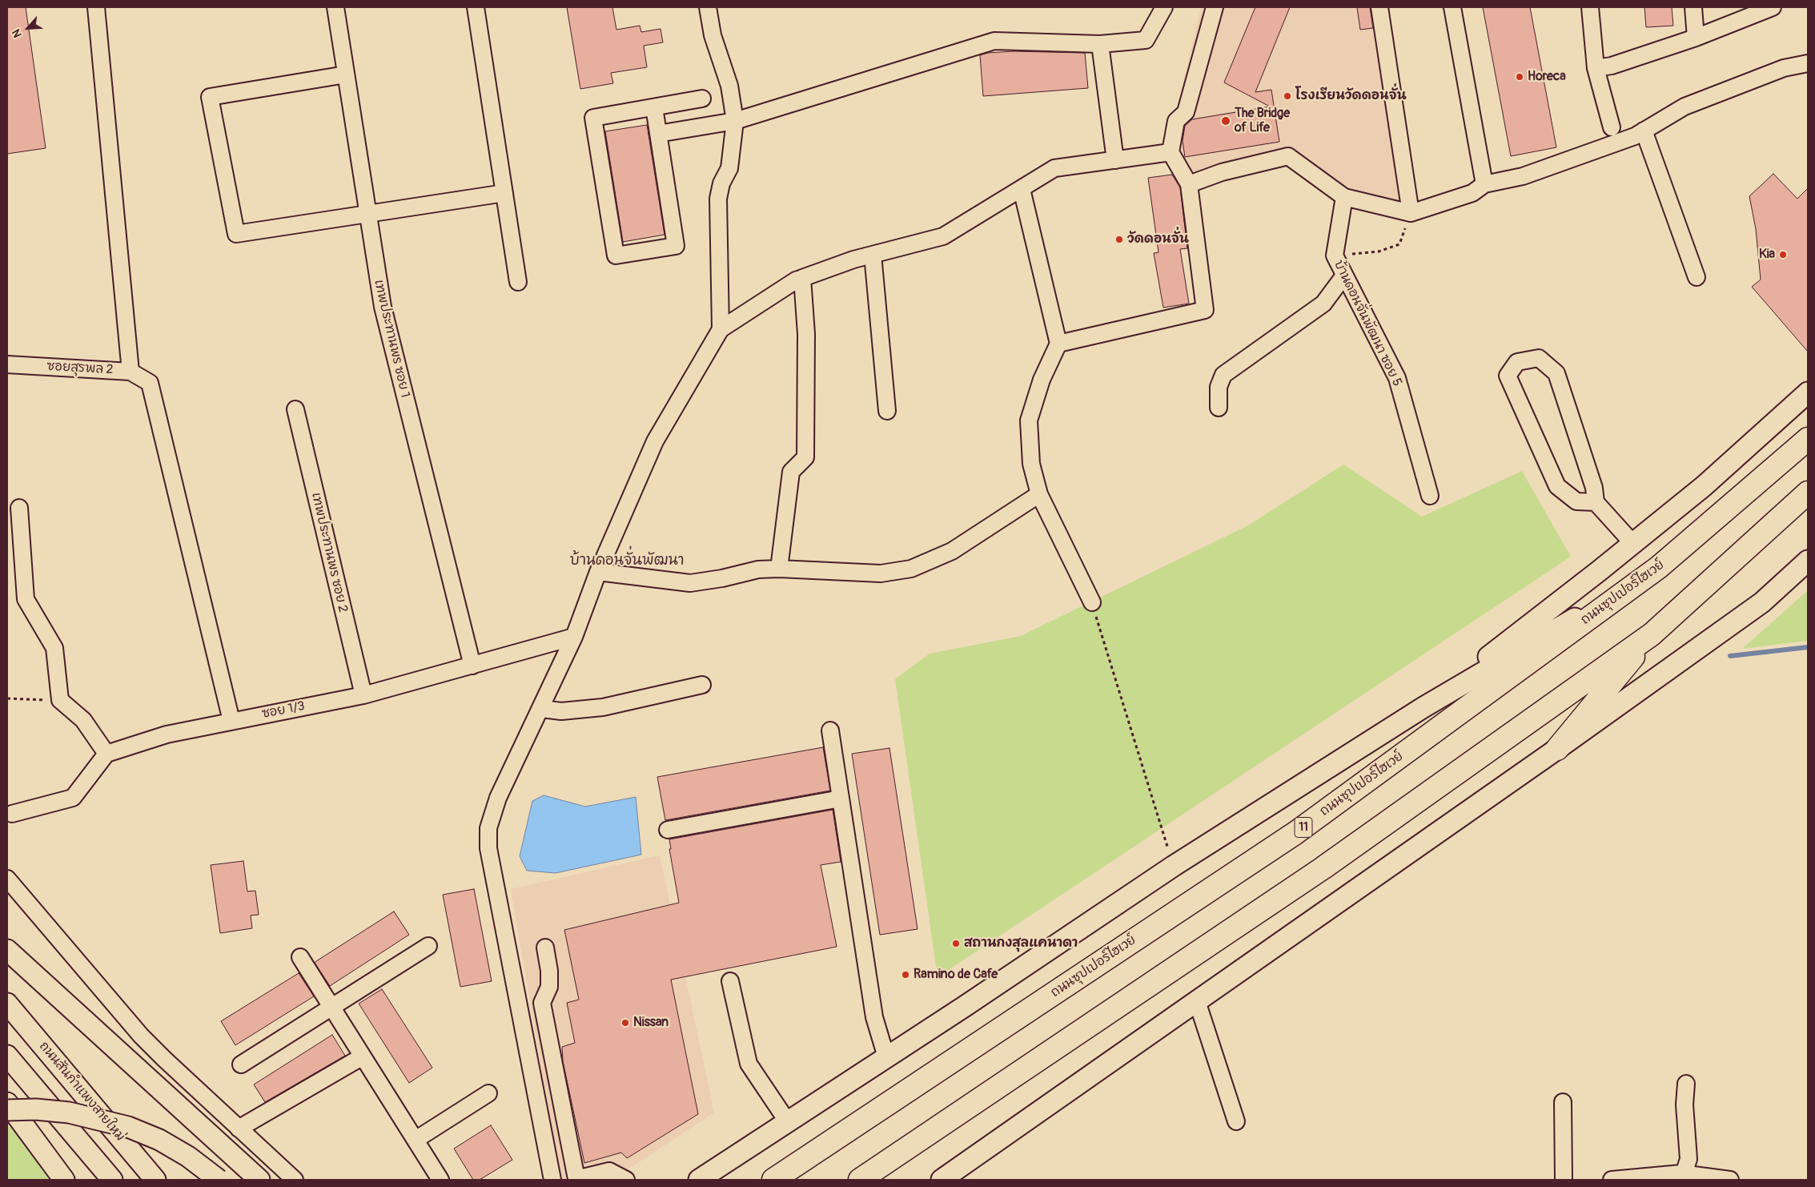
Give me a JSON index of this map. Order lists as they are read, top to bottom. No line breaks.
{"streets":{"highway":["ถนนซุปเปอร์ไฮเวย์","11"],"main road":["ถนนสันกำแพงสายใหม่"],"street":["บ้านดอนจั่นพัฒนา ซอย 5","เทพประทานพร ซอย 1","ซอยสุรพล 2","เทพประทานพร ซอย 2","ซอย 1/3"]},"crossings":[["เทพประทานพร ซอย 1","ซอย 1/3"],["ซอยสุรพล 2","ซอย 1/3"],["เทพประทานพร ซอย 2","ซอย 1/3"]],"districts":["บ้านดอนจั่นพัฒนา"],"places":["Horeca","โรงเรียนวัดดอนจั่น","The Bridge of Life","วัดดอนจั่น","Kia","สถานกงสุลแคนาดา","Ramino de Cafe","Nissan"],"north":"bottom left"}
